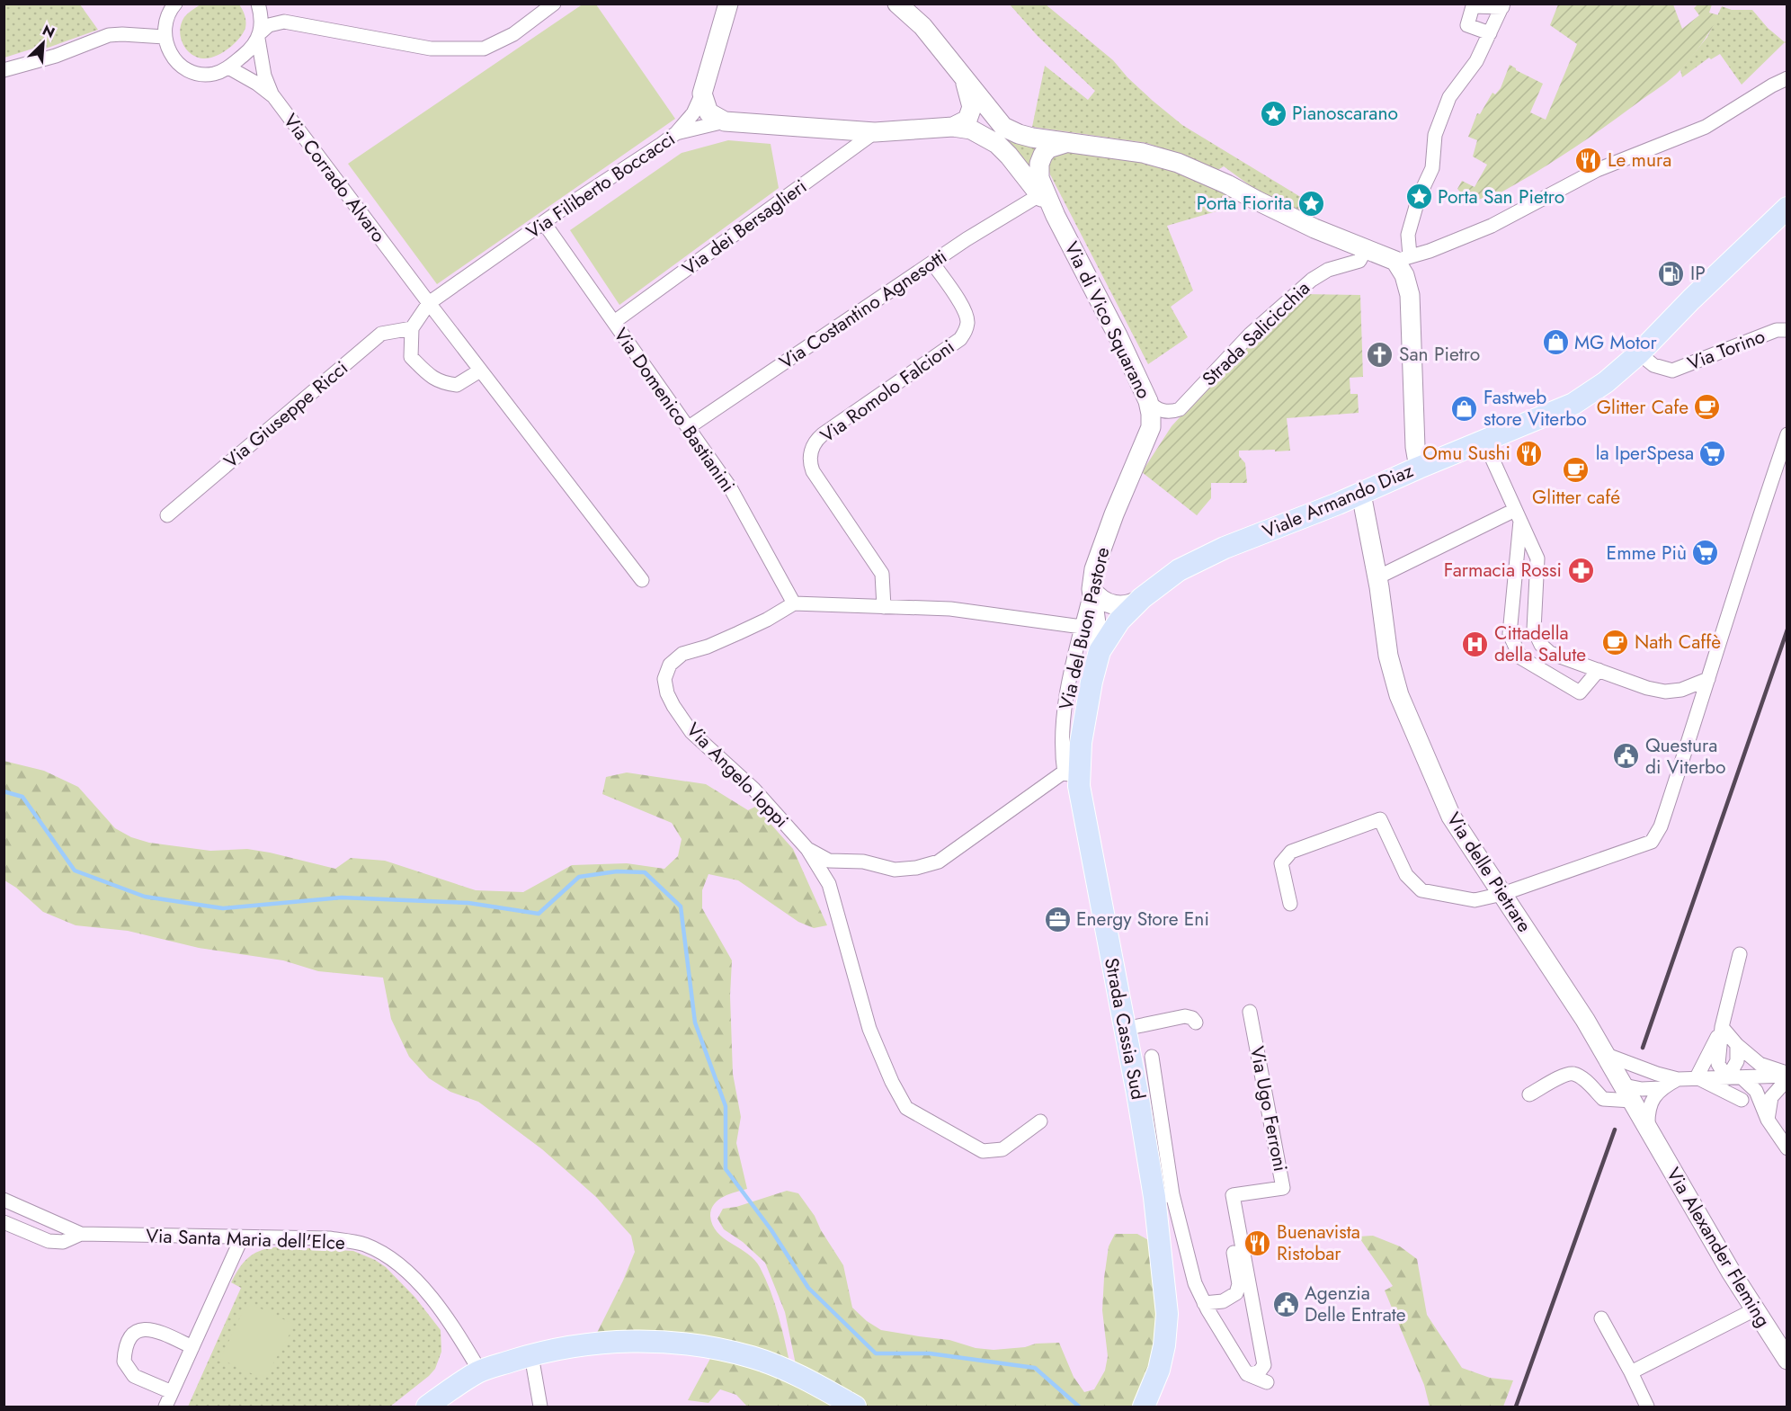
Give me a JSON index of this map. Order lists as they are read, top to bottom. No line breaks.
{"streets":{"main road":["Via Filiberto Boccacci","Via di Vico Squarano","Viale Armando Diaz","Via del Buon Pastore","Via delle Pietrare","Strada Cassia Sud","Via Alexander Fleming"],"street":["Via Corrado Alvaro","Via dei Bersaglieri","Via Costantino Agnesotti","Strada Salicicchia","Via Torino","Via Romolo Falcioni","Via Domenico Bastianini","Via Giuseppe Ricci","Via Angelo Ioppi","Via Ugo Ferroni","Via Santa Maria dell'Elce"]},"crossings":[["Via Corrado Alvaro","Via Filiberto Boccacci"],["Via Filiberto Boccacci","Via dei Bersaglieri"],["Via Filiberto Boccacci","Via Costantino Agnesotti"],["Via Filiberto Boccacci","Via di Vico Squarano"],["Via Filiberto Boccacci","Via Domenico Bastianini"],["Via dei Bersaglieri","Via Domenico Bastianini"],["Via Costantino Agnesotti","Via Romolo Falcioni"],["Via Costantino Agnesotti","Via Domenico Bastianini"],["Via di Vico Squarano","Strada Salicicchia"],["Via di Vico Squarano","Via del Buon Pastore"],["Via Torino","Viale Armando Diaz"],["Via Domenico Bastianini","Via Angelo Ioppi"],["Viale Armando Diaz","Via delle Pietrare"],["Viale Armando Diaz","Strada Cassia Sud"],["Via del Buon Pastore","Strada Cassia Sud"],["Via delle Pietrare","Via Alexander Fleming"]],"places":{"place":["Pianoscarano","Porta San Pietro","Porta Fiorita"],"restaurant":["Le mura","Omu Sushi","Buenavista Ristobar"],"fuel station":["IP"],"shop":["MG Motor","Fastweb store Viterbo"],"church":["San Pietro"],"cafe":["Glitter Cafe","Glitter café","Nath Caffè"],"supermarket":["la IperSpesa","Emme Più"],"pharmacy":["Farmacia Rossi"],"hospital":["Cittadella della Salute"],"public building":["Questura di Viterbo","Agenzia Delle Entrate"],"office":["Energy Store Eni"]},"north":"top right"}
